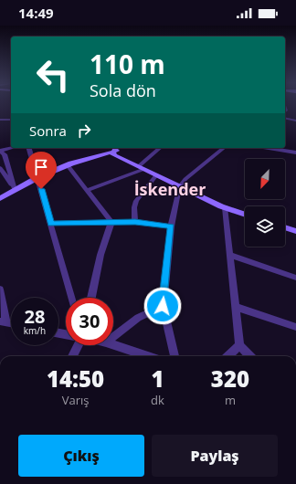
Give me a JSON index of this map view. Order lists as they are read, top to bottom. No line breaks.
{"districts":["İskender"],"north":"bottom left","page":{"status":"14:49","turn":["110 m","Sola dön"],"then":"Sonra","speed":"28 km/h","limit":"30","eta":["14:50","Varış","1","dk","320","m"],"buttons":["Çıkış","Paylaş"]}}
